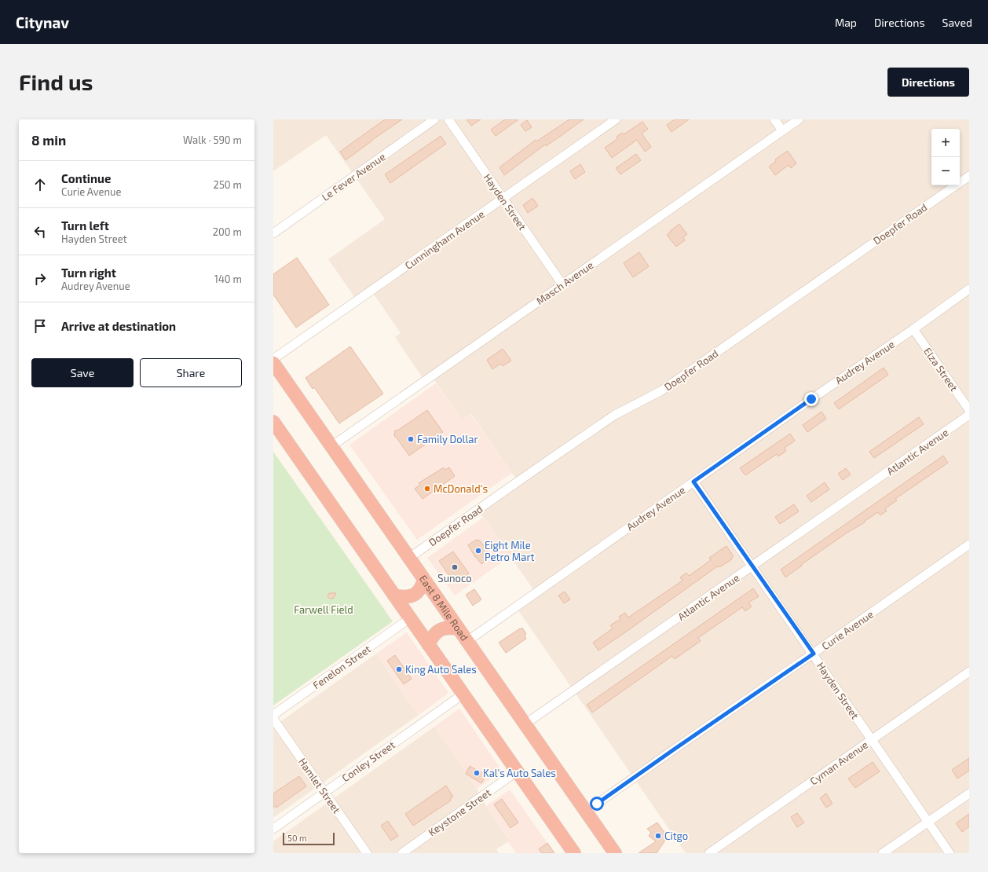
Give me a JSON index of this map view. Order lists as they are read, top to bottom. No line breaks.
{"streets":{"highway":["East 8 Mile Road"],"street":["Le Fever Avenue","Hayden Street","Doepfer Road","Cunningham Avenue","Masch Avenue","Audrey Avenue","Elza Street","Atlantic Avenue","Curie Avenue","Fenelon Street","Conley Street","Cyman Avenue","Hamlet Street","Keystone Street"]},"crossings":[["Hayden Street","Cunningham Avenue"],["Hayden Street","Masch Avenue"],["Hayden Street","Audrey Avenue"],["Hayden Street","Atlantic Avenue"],["Hayden Street","Curie Avenue"],["Hayden Street","Cyman Avenue"],["Doepfer Road","East 8 Mile Road"],["Masch Avenue","East 8 Mile Road"],["Audrey Avenue","Elza Street"],["Audrey Avenue","East 8 Mile Road"],["Atlantic Avenue","East 8 Mile Road"],["East 8 Mile Road","Curie Avenue"],["Conley Street","Hamlet Street"]],"parks":["Farwell Field"],"places":["Family Dollar","McDonald's","Eight Mile Petro Mart","Sunoco","King Auto Sales","Kal's Auto Sales","Citgo"],"scale_bar":"50 m","page":{"header":"Citynav","nav":["Map","Directions","Saved"],"buttons":["Directions",["Save","Share"]],"title":"Find us","heading":["8 min","Walk · 590 m"],"map_buttons":["+","−"],"list":[["Continue","Curie Avenue","250 m"],["Turn left","Hayden Street","200 m"],["Turn right","Audrey Avenue","140 m"],"Arrive at destination"],"scale":"50 m"}}
